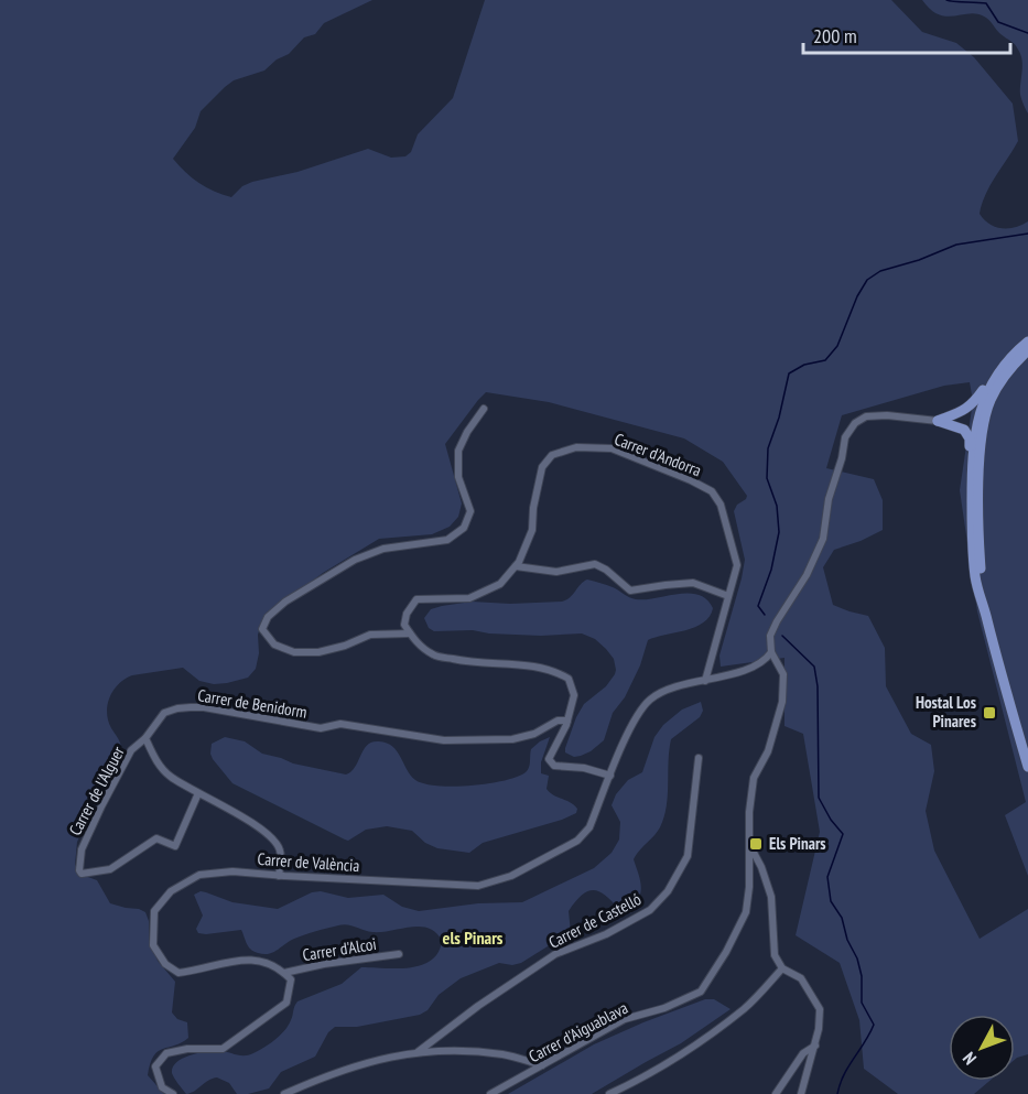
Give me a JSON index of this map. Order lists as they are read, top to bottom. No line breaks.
{"streets":{"street":["Carrer d'Andorra","Carrer de Benidorm","Carrer de l'Alguer","Carrer de València","Carrer de Castelló","Carrer d'Alcoi","Carrer d'Aiguablava"]},"crossings":[["Carrer d'Andorra","Carrer de València"],["Carrer de Benidorm","Carrer de l'Alguer"],["Carrer de València","Carrer d'Alcoi"],["Carrer de València","Carrer d'Aiguablava"]],"districts":["els Pinars"],"places":{"transit":["Hostal Los Pinares","Els Pinars"]},"scale_bar":"200 m","north":"bottom left"}
